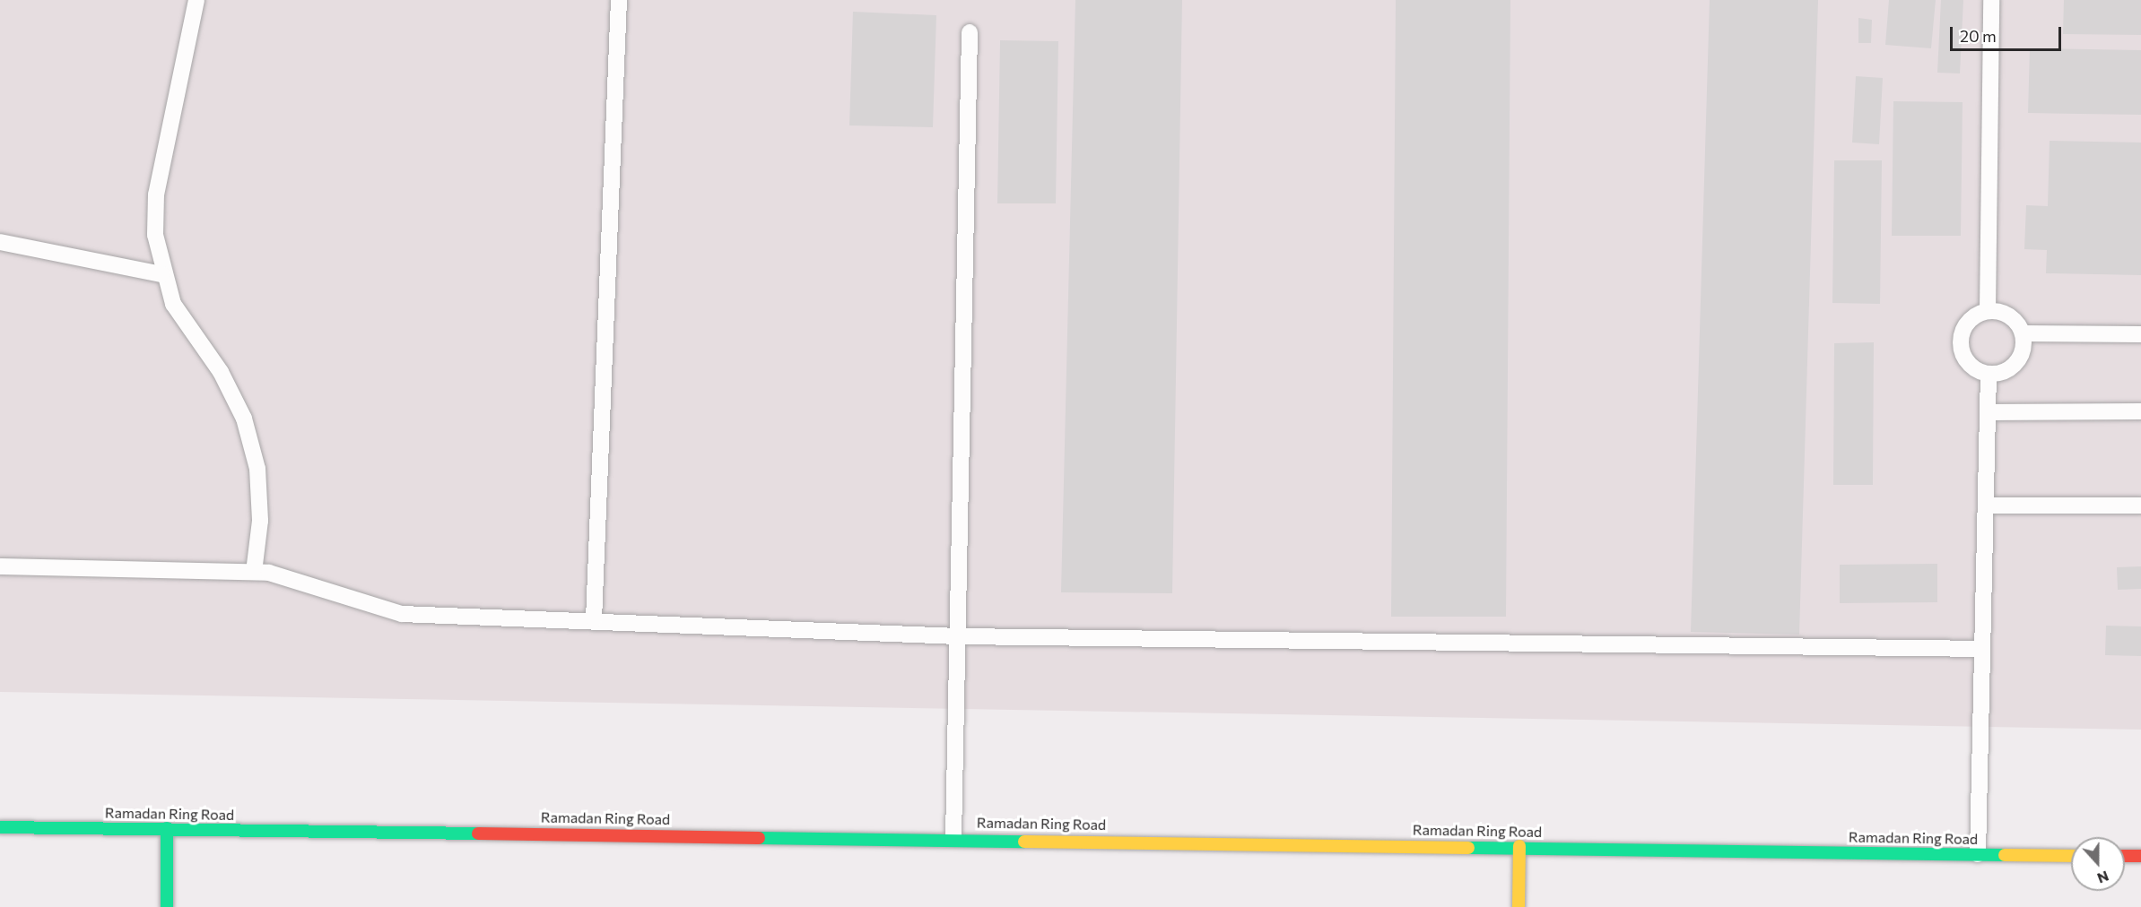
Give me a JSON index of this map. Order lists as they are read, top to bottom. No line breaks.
{"streets":{"street":["Ramadan Ring Road"]},"scale_bar":"20 m","north":"bottom"}
